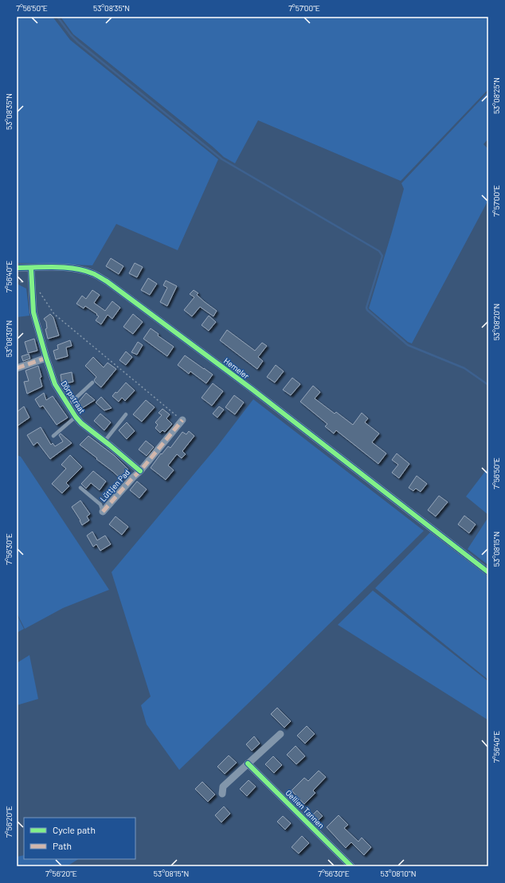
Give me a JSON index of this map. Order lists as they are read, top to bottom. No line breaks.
{"streets":{"street":["Hemeler","Dörpstraat","Lüttjen Pad","Oellien Tannen"]},"crossings":[["Hemeler","Dörpstraat"],["Dörpstraat","Lüttjen Pad"]],"legend":["Cycle path","Path"],"coordinates":["7°56'50\"E","53°08'35\"N","7°57'00\"E","53°08'25\"N","7°56'40\"E","53°08'20\"N","53°08'30\"N","7°56'30\"E","53°08'15\"N","7°56'20\"E","53°08'10\"N"]}
